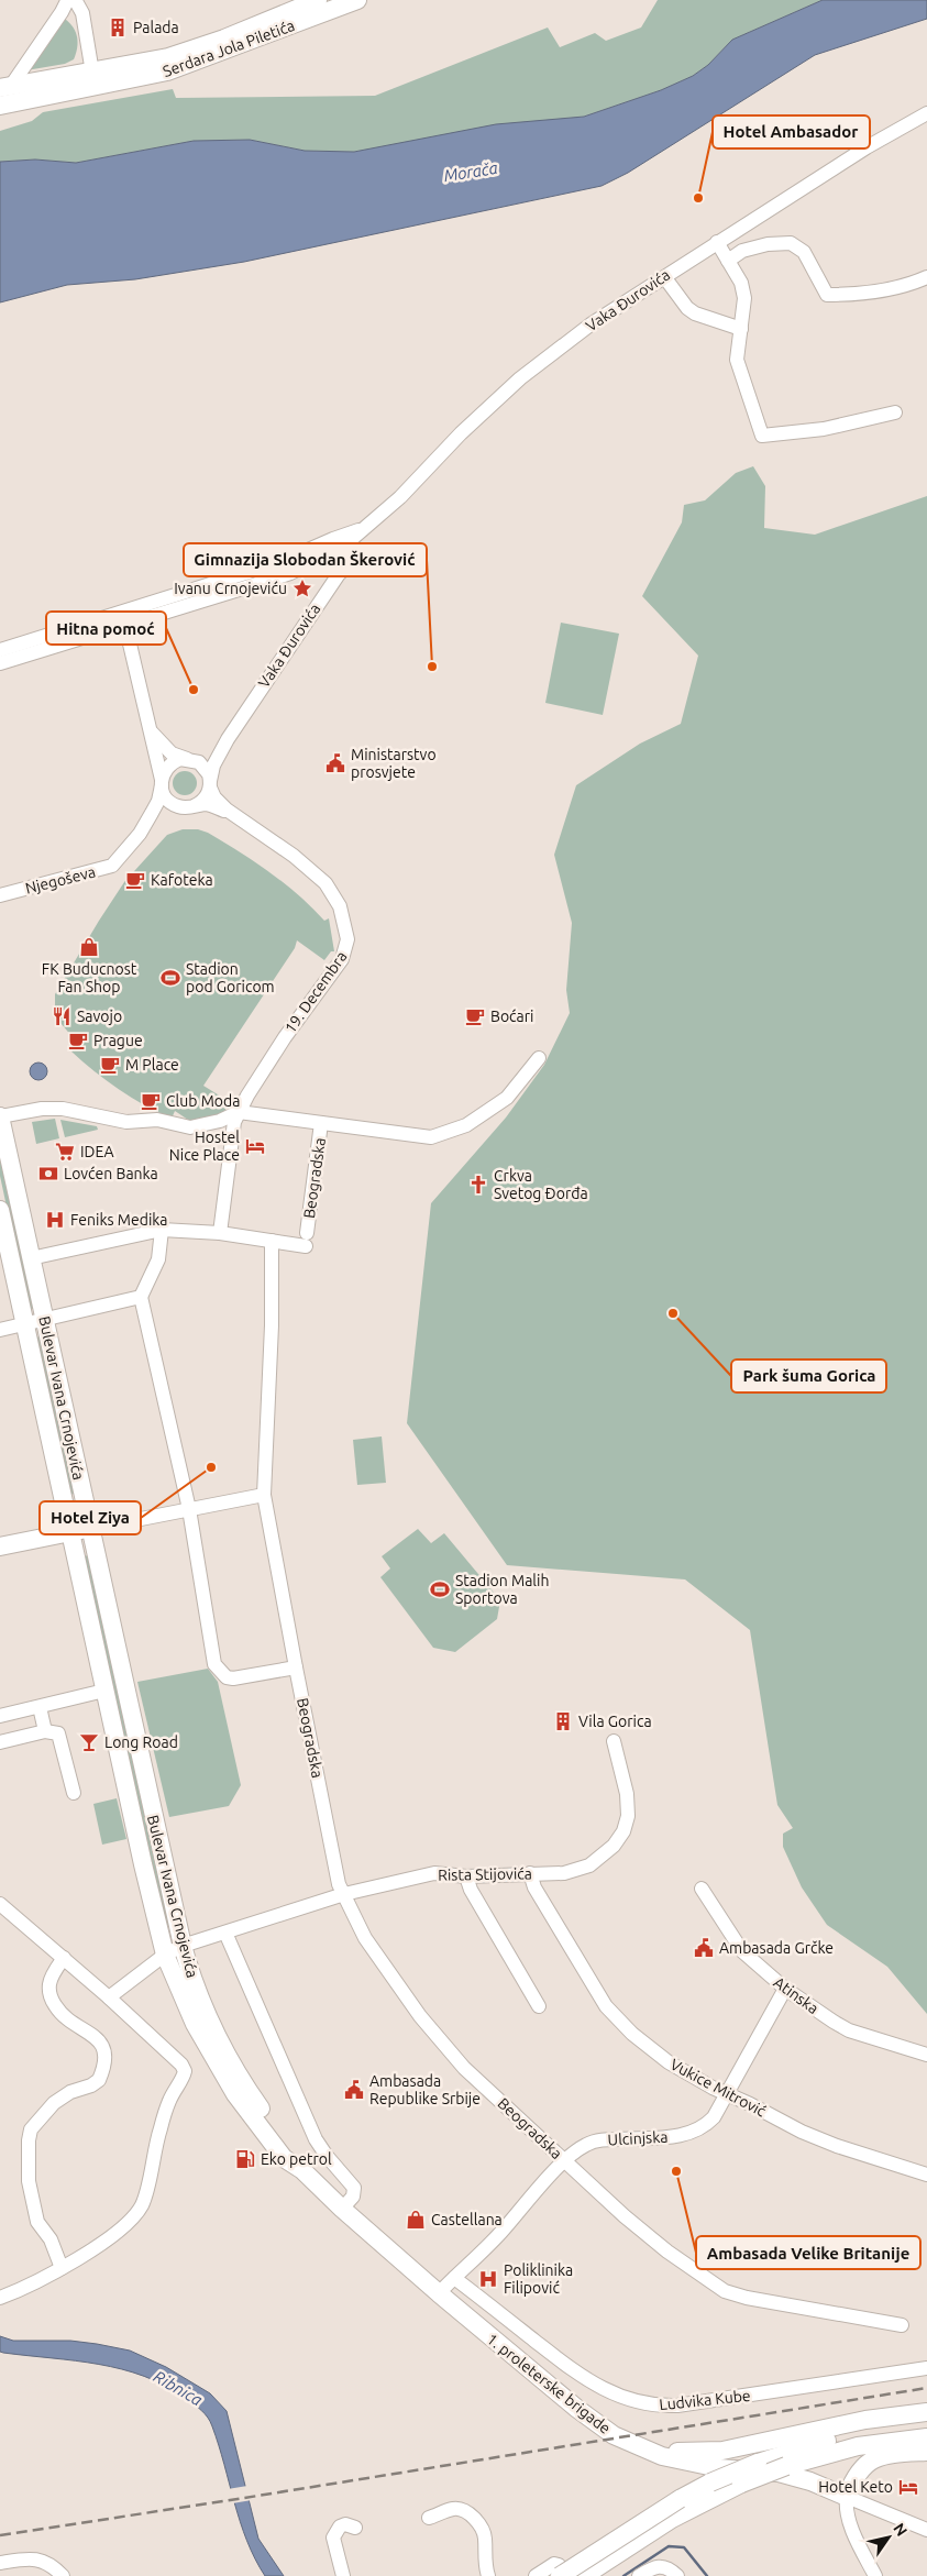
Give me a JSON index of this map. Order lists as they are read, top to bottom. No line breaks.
{"streets":{"main road":["Serdara Jola Piletića","Bulevar Ivana Crnojevića","1. proleterske brigade"],"street":["Vaka Đurovića","Njegoševa","19. Decembra","Beogradska","Rista Stijovića","Atinska","Vukice Mitrović","Ulcinjska","Ludvika Kube"]},"crossings":[["Beogradska","Rista Stijovića"],["Beogradska","Ulcinjska"],["Bulevar Ivana Crnojevića","Rista Stijovića"],["Bulevar Ivana Crnojevića","1. proleterske brigade"],["Rista Stijovića","Vukice Mitrović"],["Atinska","Ulcinjska"],["Vukice Mitrović","Ulcinjska"],["Ulcinjska","1. proleterske brigade"],["Ulcinjska","Ludvika Kube"]],"water":["Morača","Ribnica"],"places":{"building":["Palada","Vila Gorica"],"other":["Hotel Ambasador","Gimnazija Slobodan Škerović","Hitna pomoć","Park šuma Gorica","Hotel Ziya","Ambasada Velike Britanije"],"place":["Ivanu Crnojeviću"],"public building":["Ministarstvo prosvjete","Ambasada Grčke","Ambasada Republike Srbije"],"cafe":["Kafoteka","Boćari","Prague","M Place","Club Moda"],"shop":["FK Buducnost Fan Shop","Castellana"],"sports":["Stadion pod Goricom","Stadion Malih Sportova"],"restaurant":["Savojo"],"hotel":["Hostel Nice Place","Hotel Keto"],"supermarket":["IDEA"],"bank":["Lovćen Banka"],"church":["Crkva Svetog Đorđa"],"hospital":["Feniks Medika","Poliklinika Filipović"],"bar":["Long Road"],"fuel station":["Eko petrol"]},"north":"top right"}
